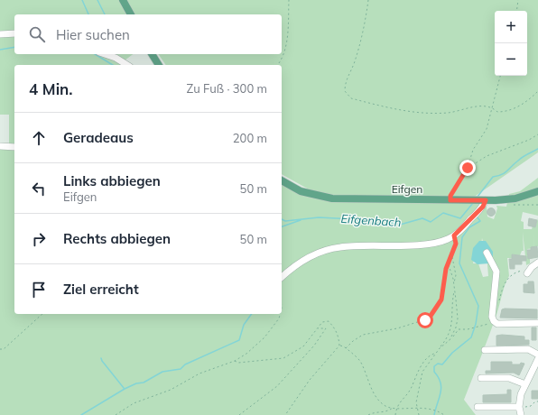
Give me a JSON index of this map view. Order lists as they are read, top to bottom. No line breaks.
{"streets":{"main road":["Eifgen"]},"water":["Eifgenbach"],"page":{"map_buttons":["+","−"],"search":"Hier suchen","heading":["4 Min.","Zu Fuß · 300 m"],"list":[["Geradeaus","200 m"],["Links abbiegen","Eifgen","50 m"],["Rechts abbiegen","50 m"],"Ziel erreicht"]}}
